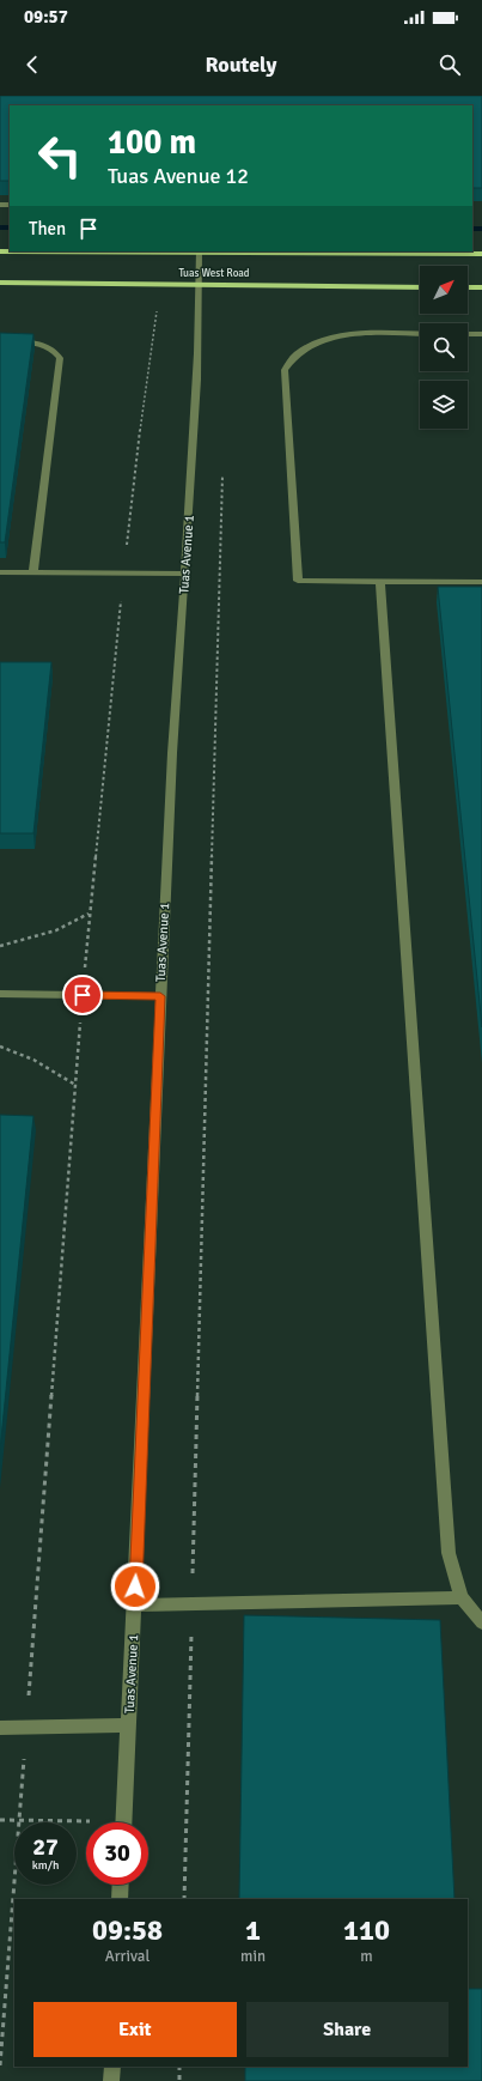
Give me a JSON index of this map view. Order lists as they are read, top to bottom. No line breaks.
{"streets":{"main road":["Tuas West Road"],"street":["Tuas Avenue 1"]},"crossings":[["Tuas West Road","Tuas Avenue 1"]],"north":"top right","page":{"status":"09:57","header":"Routely","turn":["100 m","Tuas Avenue 12"],"then":"Then","speed":"27 km/h","limit":"30","eta":["09:58","Arrival","1","min","110","m"],"buttons":["Exit","Share"]}}
